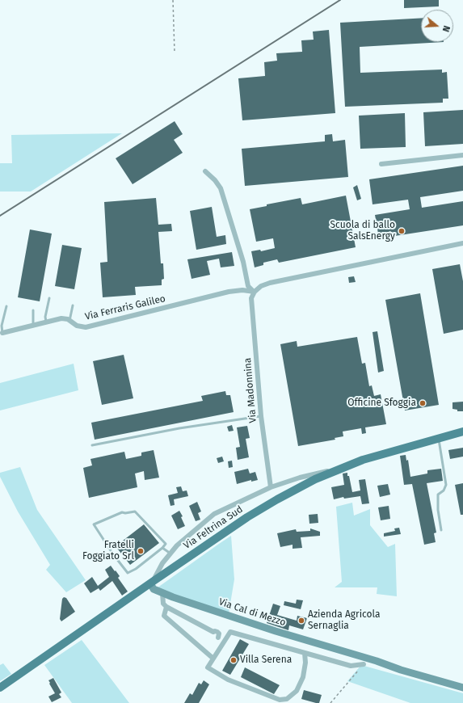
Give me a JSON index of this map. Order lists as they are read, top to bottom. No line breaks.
{"streets":{"main road":["Via Feltrina Sud"],"street":["Via Ferraris Galileo","Via Madonnina","Via Cal di Mezzo"]},"crossings":[["Via Ferraris Galileo","Via Madonnina"],["Via Feltrina Sud","Via Cal di Mezzo"]],"places":["Scuola di ballo SalsEnergy","Officine Sfoggia","Fratelli Foggiato Srl","Azienda Agricola Sernaglia","Villa Serena"],"north":"right"}
